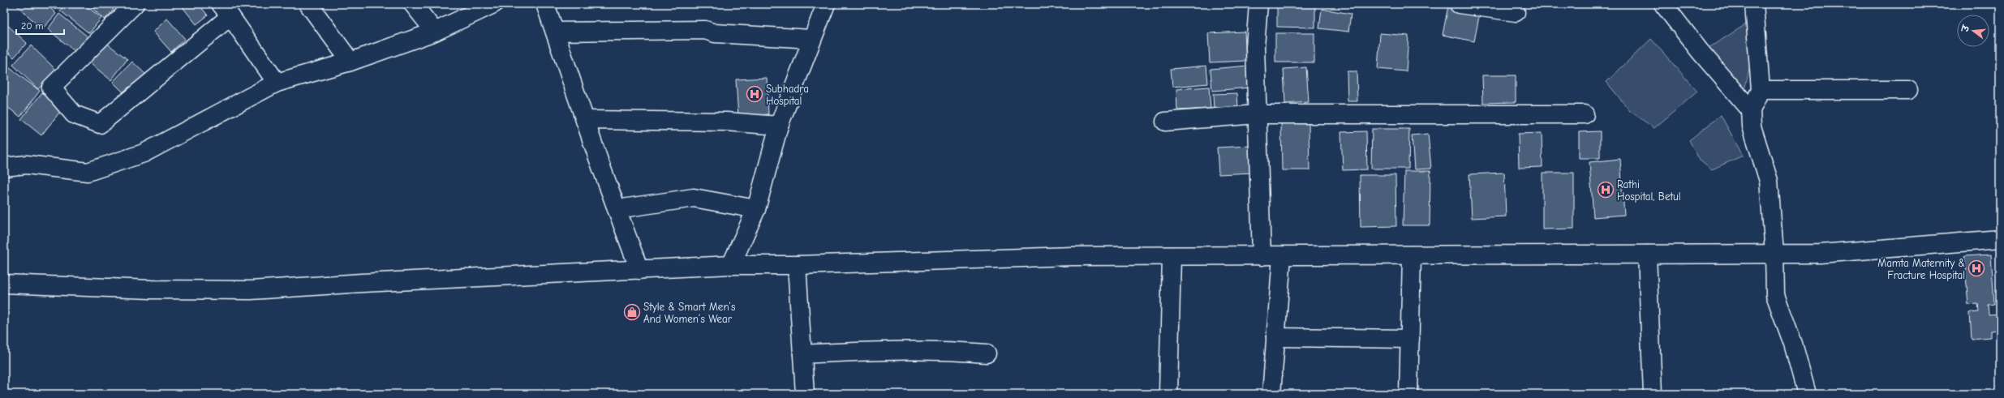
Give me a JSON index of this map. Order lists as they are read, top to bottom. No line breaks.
{"places":{"hospital":["Subhadra Hospital","Rathi Hospital, Betul","Mamta Maternity & Fracture Hospital"],"shop":["Style & Smart Men’s And Women’s Wear"]},"scale_bar":"20 m","north":"left"}
